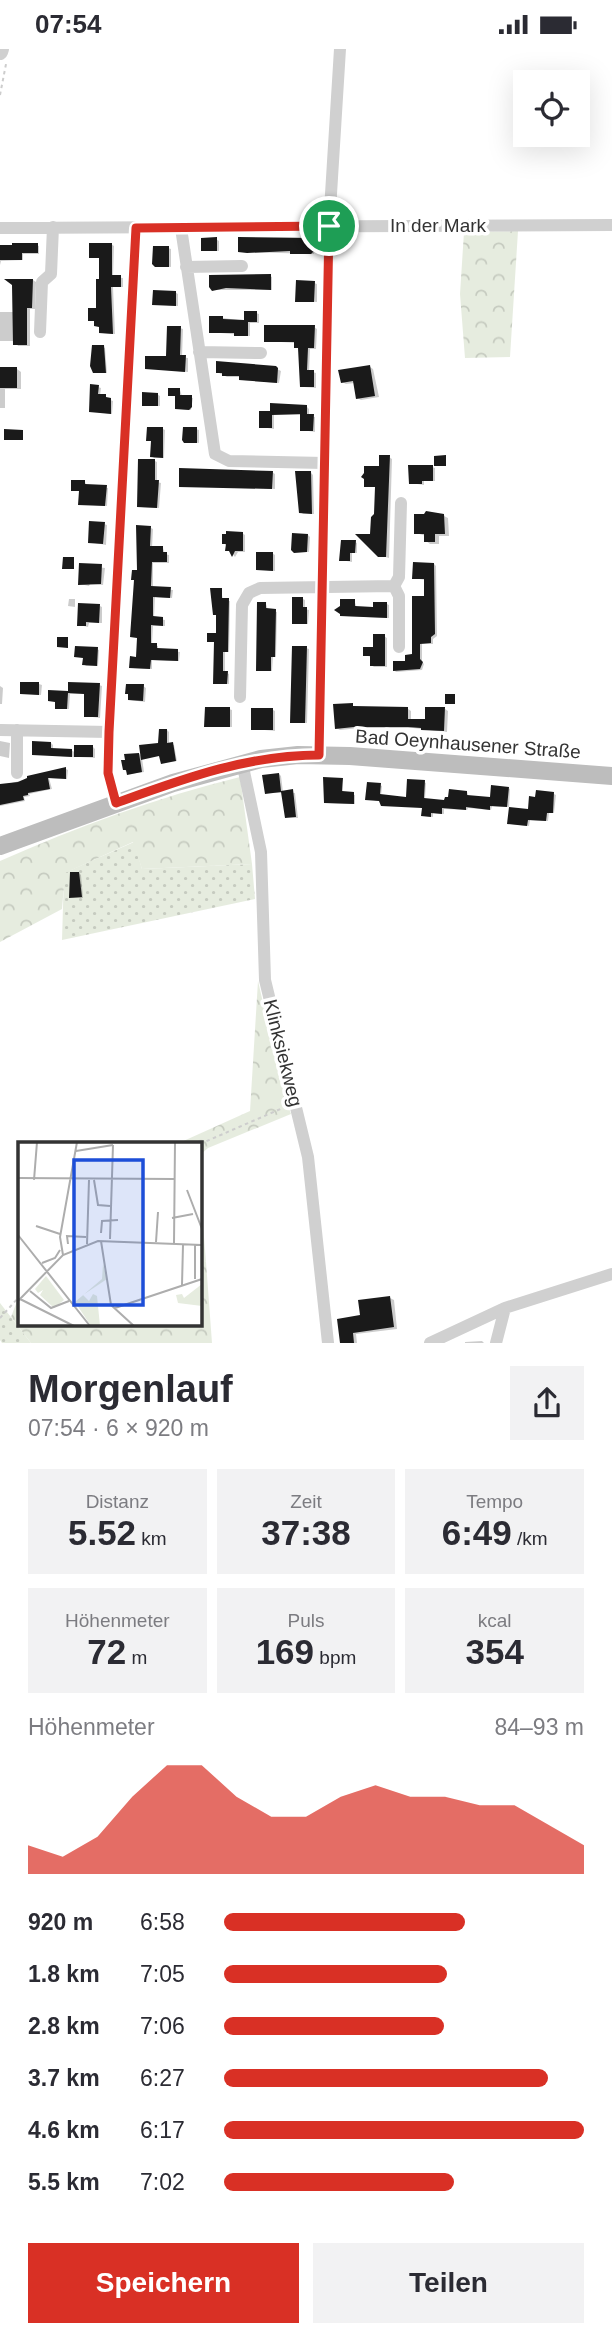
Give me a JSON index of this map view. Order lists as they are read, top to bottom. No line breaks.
{"streets":{"main road":["Bad Oeynhausener Straße"],"street":["In der Mark","Klinksiekweg"]},"crossings":[["Bad Oeynhausener Straße","Klinksiekweg"]],"page":{"status":"07:54","heading":["Morgenlauf","07:54 · 6 × 920 m"],"stats":[["Distanz","5.52 km"],["Zeit","37:38"],["Tempo","6:49 /km"],["Höhenmeter","72 m"],["Puls","169 bpm"],["kcal","354"]],"chart":["Höhenmeter","84–93 m"],"list":[{"name":"920 m","note":"6:58"},{"name":"1.8 km","note":"7:05"},{"name":"2.8 km","note":"7:06"},{"name":"3.7 km","note":"6:27"},{"name":"4.6 km","note":"6:17"},{"name":"5.5 km","note":"7:02"}],"buttons":["Speichern","Teilen"]}}
